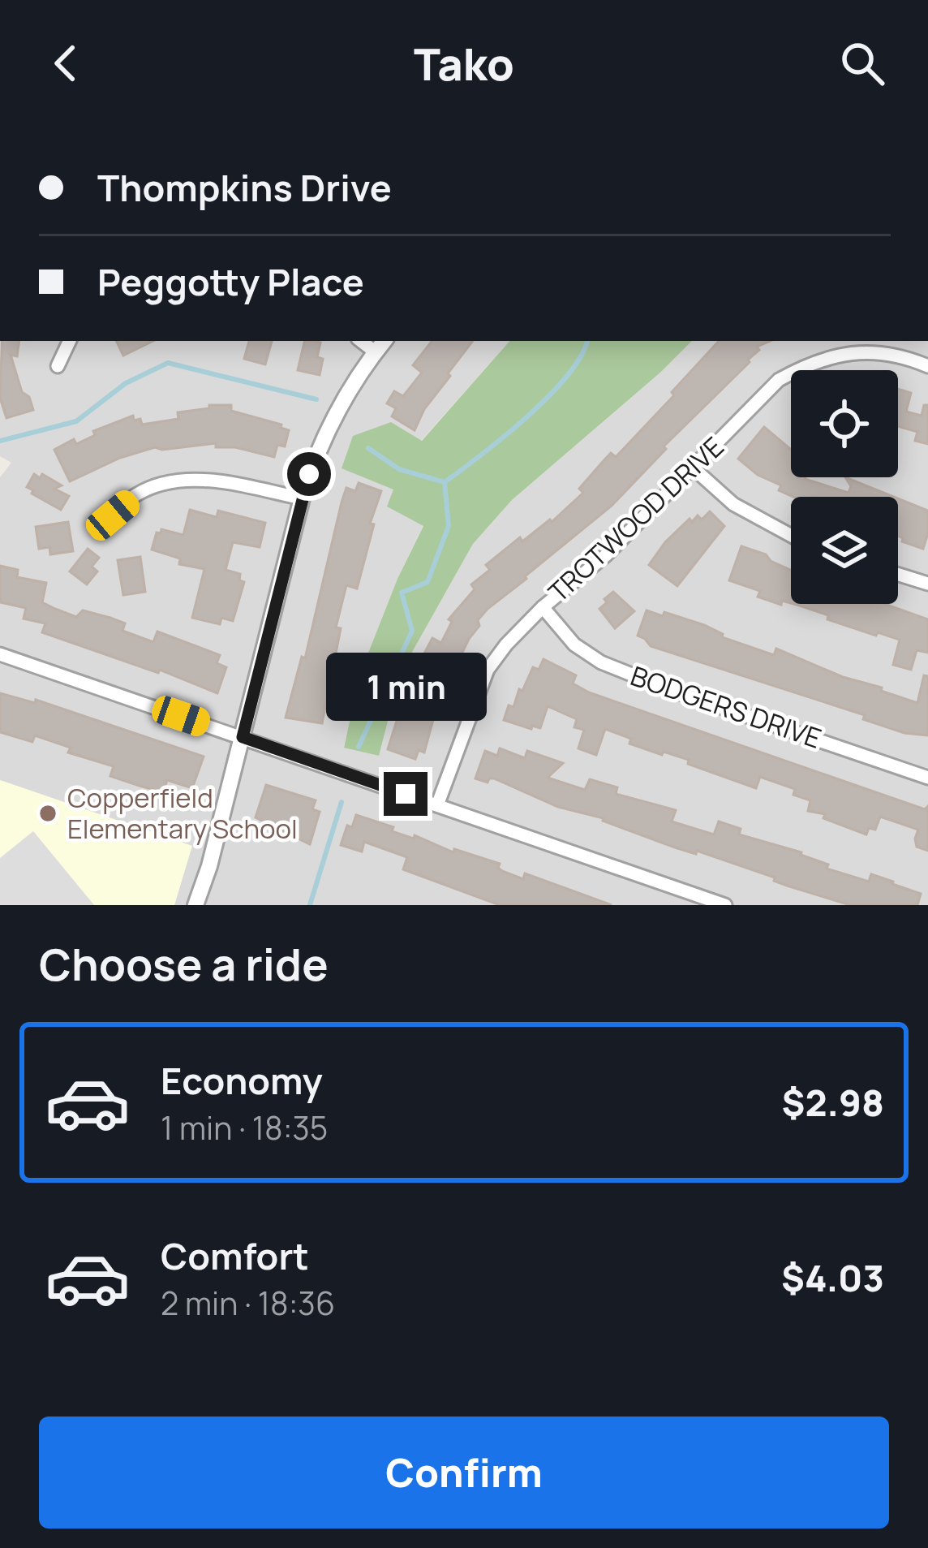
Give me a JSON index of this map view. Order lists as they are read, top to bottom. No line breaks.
{"streets":{"street":["TROTWOOD DRIVE","BODGERS DRIVE"]},"crossings":[["TROTWOOD DRIVE","BODGERS DRIVE"]],"places":["Copperfield Elementary School"],"page":{"header":"Tako","banner":["Thompkins Drive","Peggotty Place"],"bubble":"1 min","heading":"Choose a ride","list":[{"name":"Economy","note":"1 min · 18:35","value":"$2.98"},{"name":"Comfort","note":"2 min · 18:36","value":"$4.03"}],"buttons":"Confirm"}}
